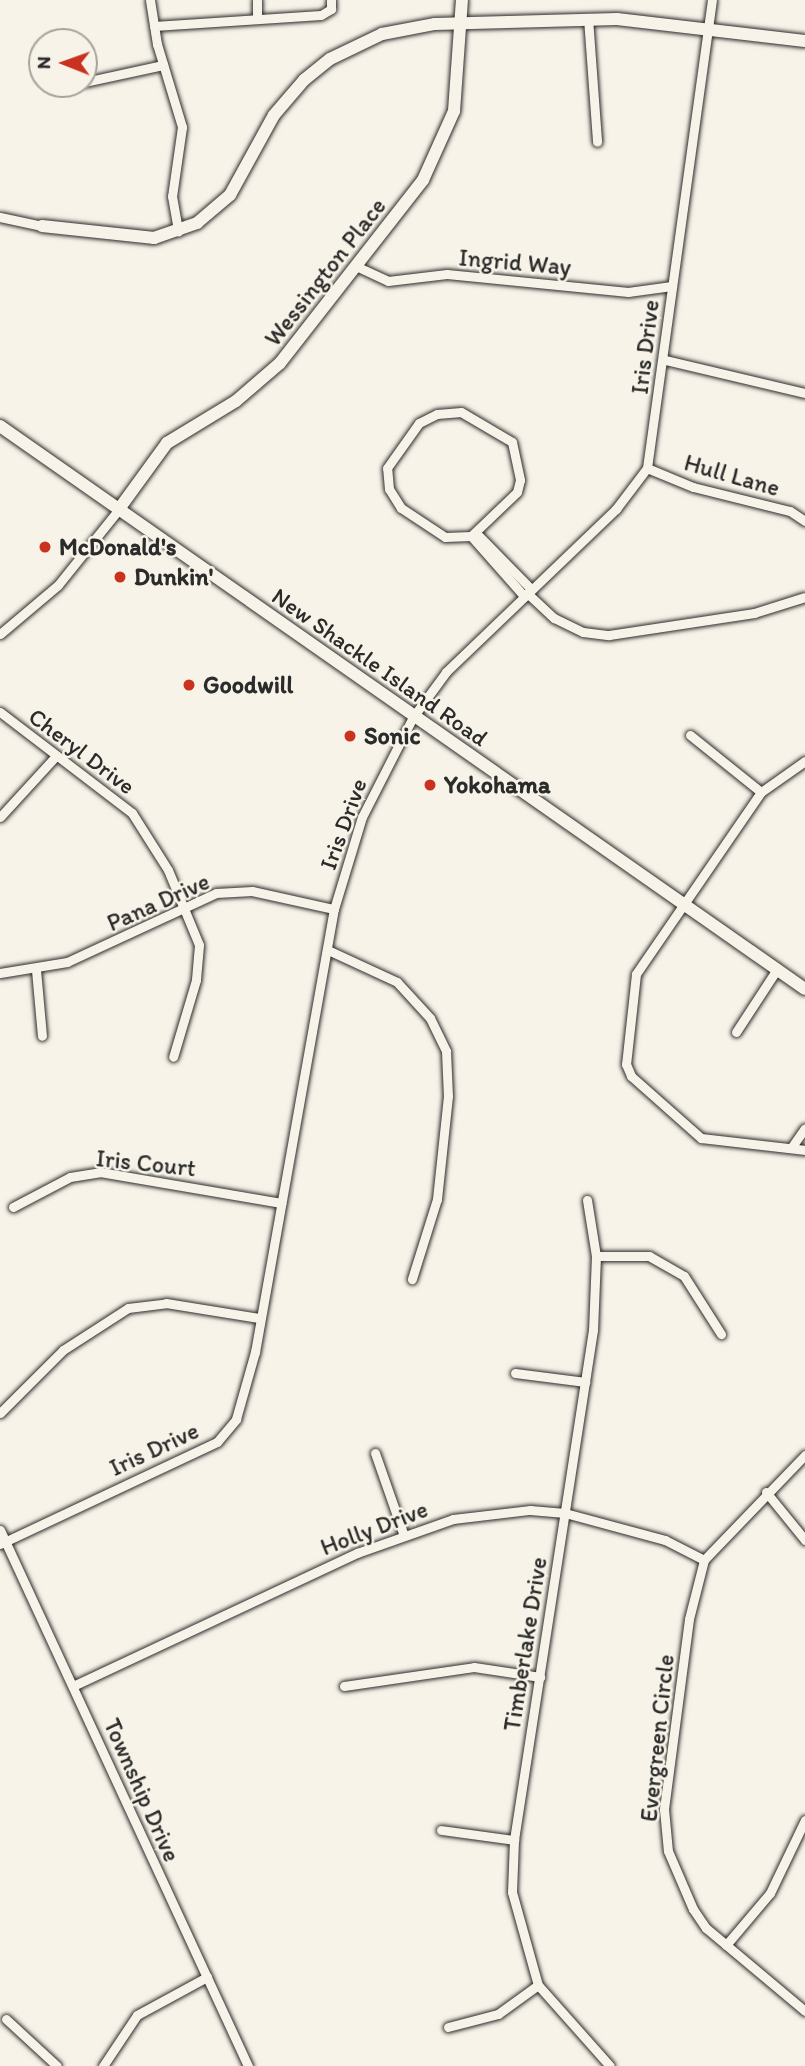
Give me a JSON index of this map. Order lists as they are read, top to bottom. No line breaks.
{"streets":{"street":["Ingrid Way","Wessington Place","Iris Drive","Hull Lane","New Shackle Island Road","Cheryl Drive","Pana Drive","Iris Court","Holly Drive","Timberlake Drive","Evergreen Circle","Township Drive"]},"crossings":[["Ingrid Way","Wessington Place"],["Ingrid Way","Iris Drive"],["Wessington Place","New Shackle Island Road"],["Iris Drive","Hull Lane"],["Iris Drive","New Shackle Island Road"],["Iris Drive","Pana Drive"],["Iris Drive","Iris Court"],["Iris Drive","Township Drive"],["Cheryl Drive","Pana Drive"],["Holly Drive","Timberlake Drive"],["Holly Drive","Evergreen Circle"],["Holly Drive","Township Drive"]],"places":["McDonald's","Dunkin'","Goodwill","Sonic","Yokohama"],"north":"left"}
